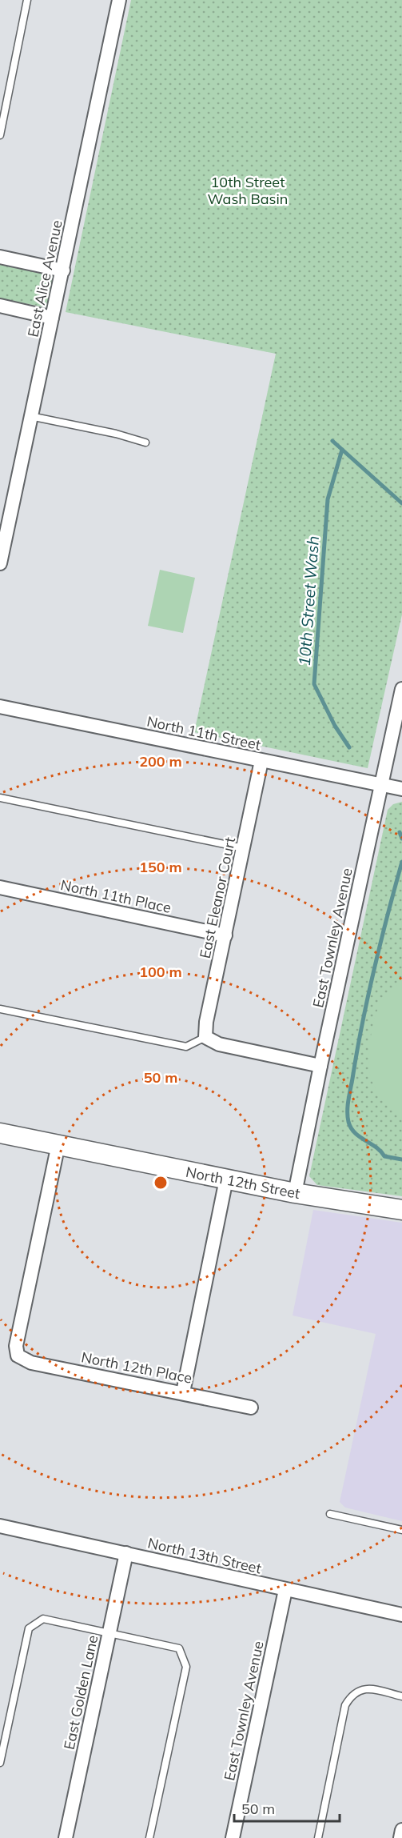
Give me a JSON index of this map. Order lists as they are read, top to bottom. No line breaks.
{"streets":{"street":["East Alice Avenue","North 11th Street","North 11th Place","East Eleanor Court","East Townley Avenue","North 12th Street","North 12th Place","North 13th Street","East Golden Lane"]},"crossings":[["North 11th Street","East Eleanor Court"],["North 11th Street","East Townley Avenue"],["North 11th Place","East Eleanor Court"],["East Townley Avenue","North 12th Street"],["East Townley Avenue","North 13th Street"],["North 12th Street","North 12th Place"],["North 13th Street","East Golden Lane"]],"water":["10th Street Wash"],"parks":["10th Street Wash Basin"],"scale_bar":"50 m","rings":["200 m","150 m","100 m","50 m"]}
